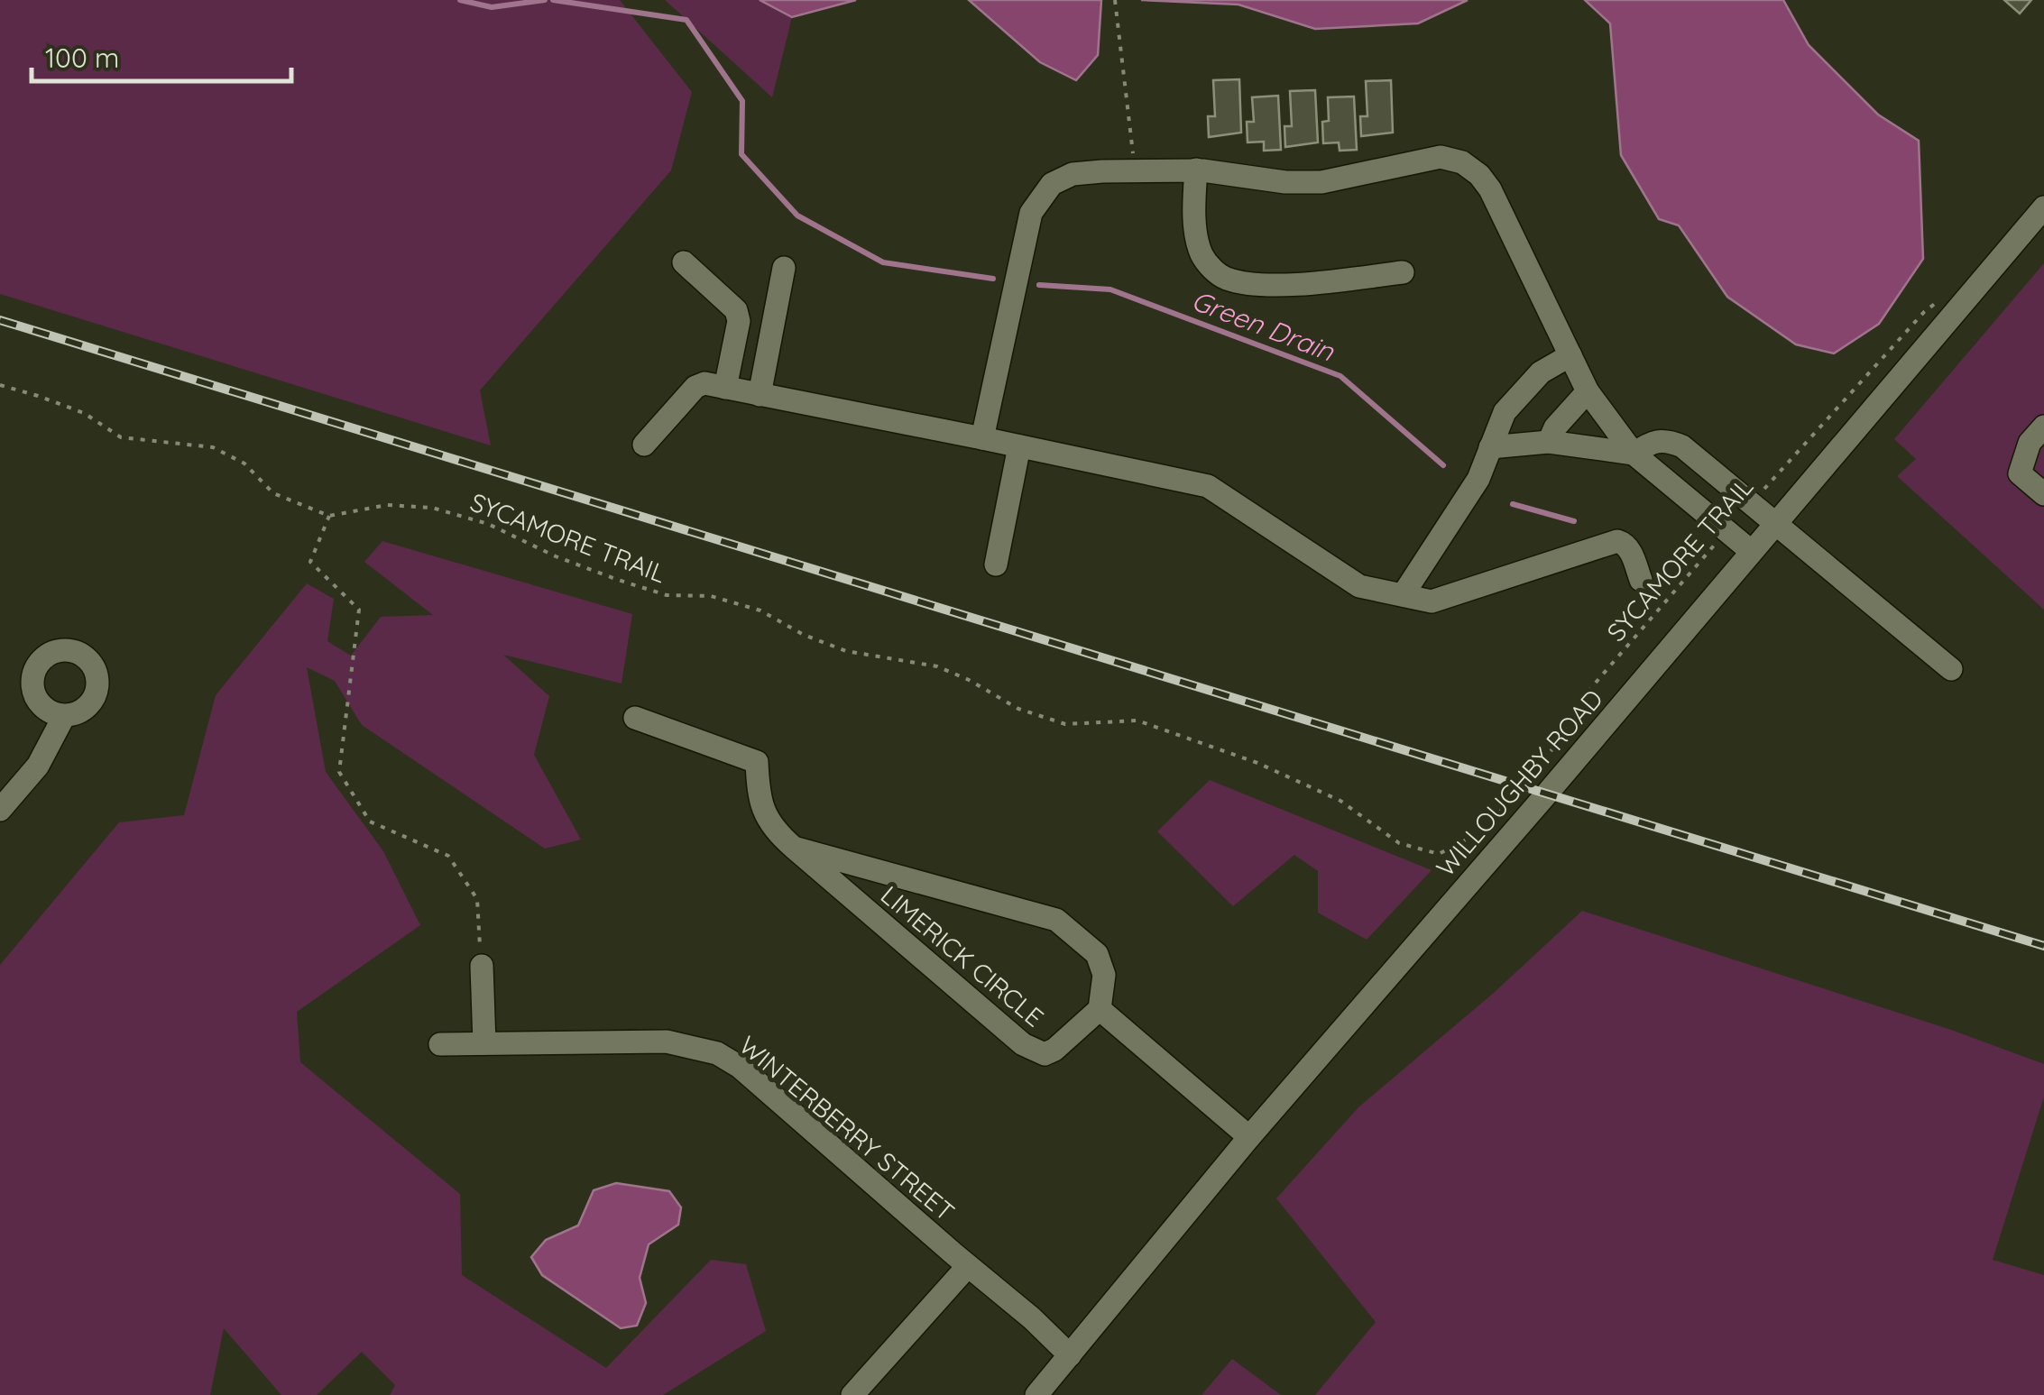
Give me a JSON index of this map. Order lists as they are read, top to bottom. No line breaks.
{"streets":{"street":["WILLOUGHBY ROAD","LIMERICK CIRCLE","WINTERBERRY STREET"],"path":["SYCAMORE TRAIL"]},"crossings":[["WILLOUGHBY ROAD","WINTERBERRY STREET"]],"water":["Green Drain"],"scale_bar":"100 m"}
